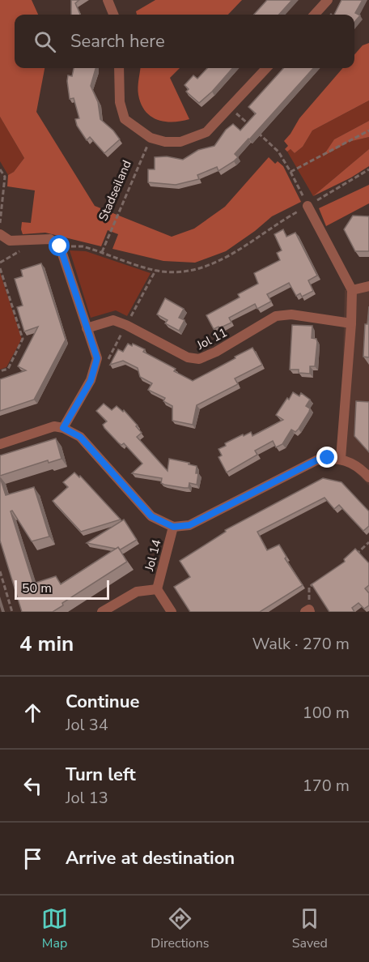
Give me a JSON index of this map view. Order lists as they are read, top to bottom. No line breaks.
{"streets":{"street":["Jol 11","Jol 14"],"path":["Stadseiland"]},"scale_bar":"50 m","page":{"search":"Search here","scale":"50 m","heading":["4 min","Walk · 270 m"],"list":[["Continue","Jol 34","100 m"],["Turn left","Jol 13","170 m"],"Arrive at destination"],"nav":["Map","Directions","Saved"]}}
